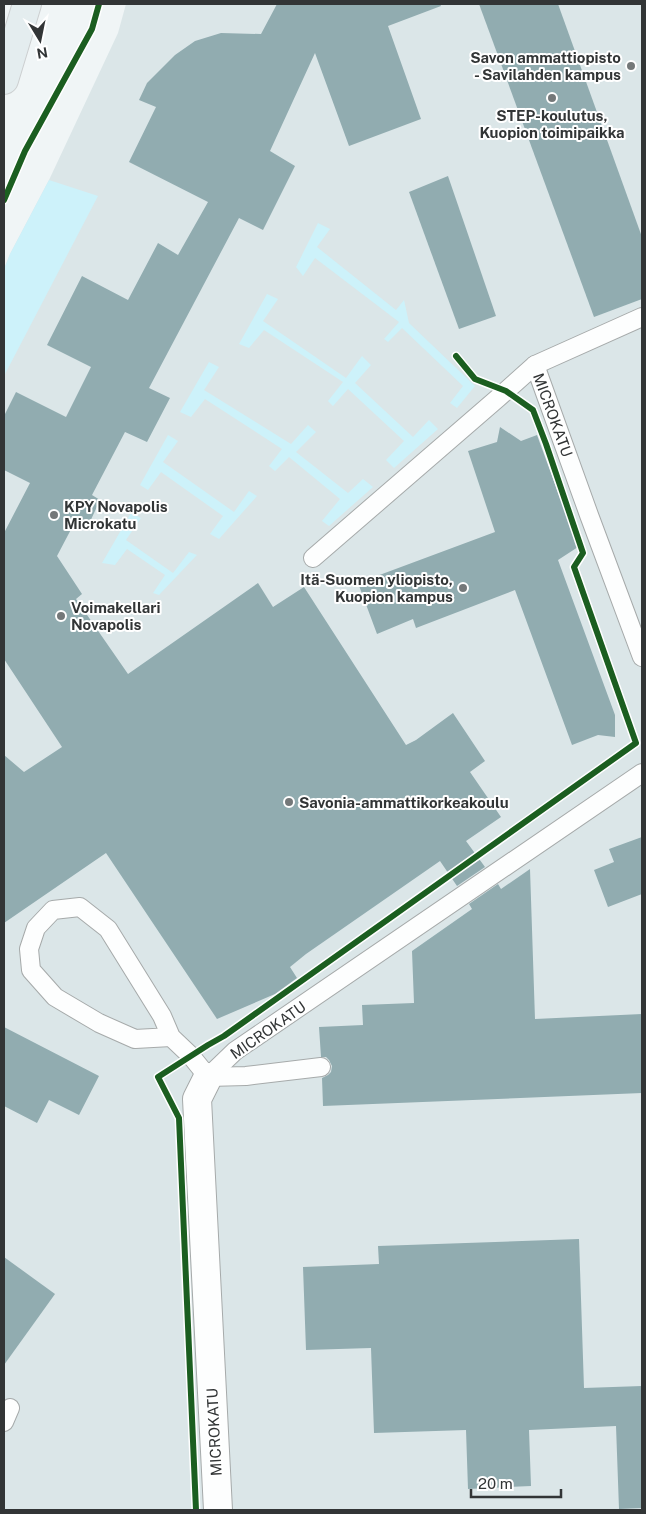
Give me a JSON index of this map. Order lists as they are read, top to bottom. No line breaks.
{"streets":{"street":["MICROKATU"]},"places":["Savon ammattiopisto - Savilahden kampus","STEP-koulutus, Kuopion toimipaikka","KPY Novapolis Microkatu","Itä-Suomen yliopisto, Kuopion kampus","Voimakellari Novapolis","Savonia-ammattikorkeakoulu"],"scale_bar":"20 m","north":"bottom"}
